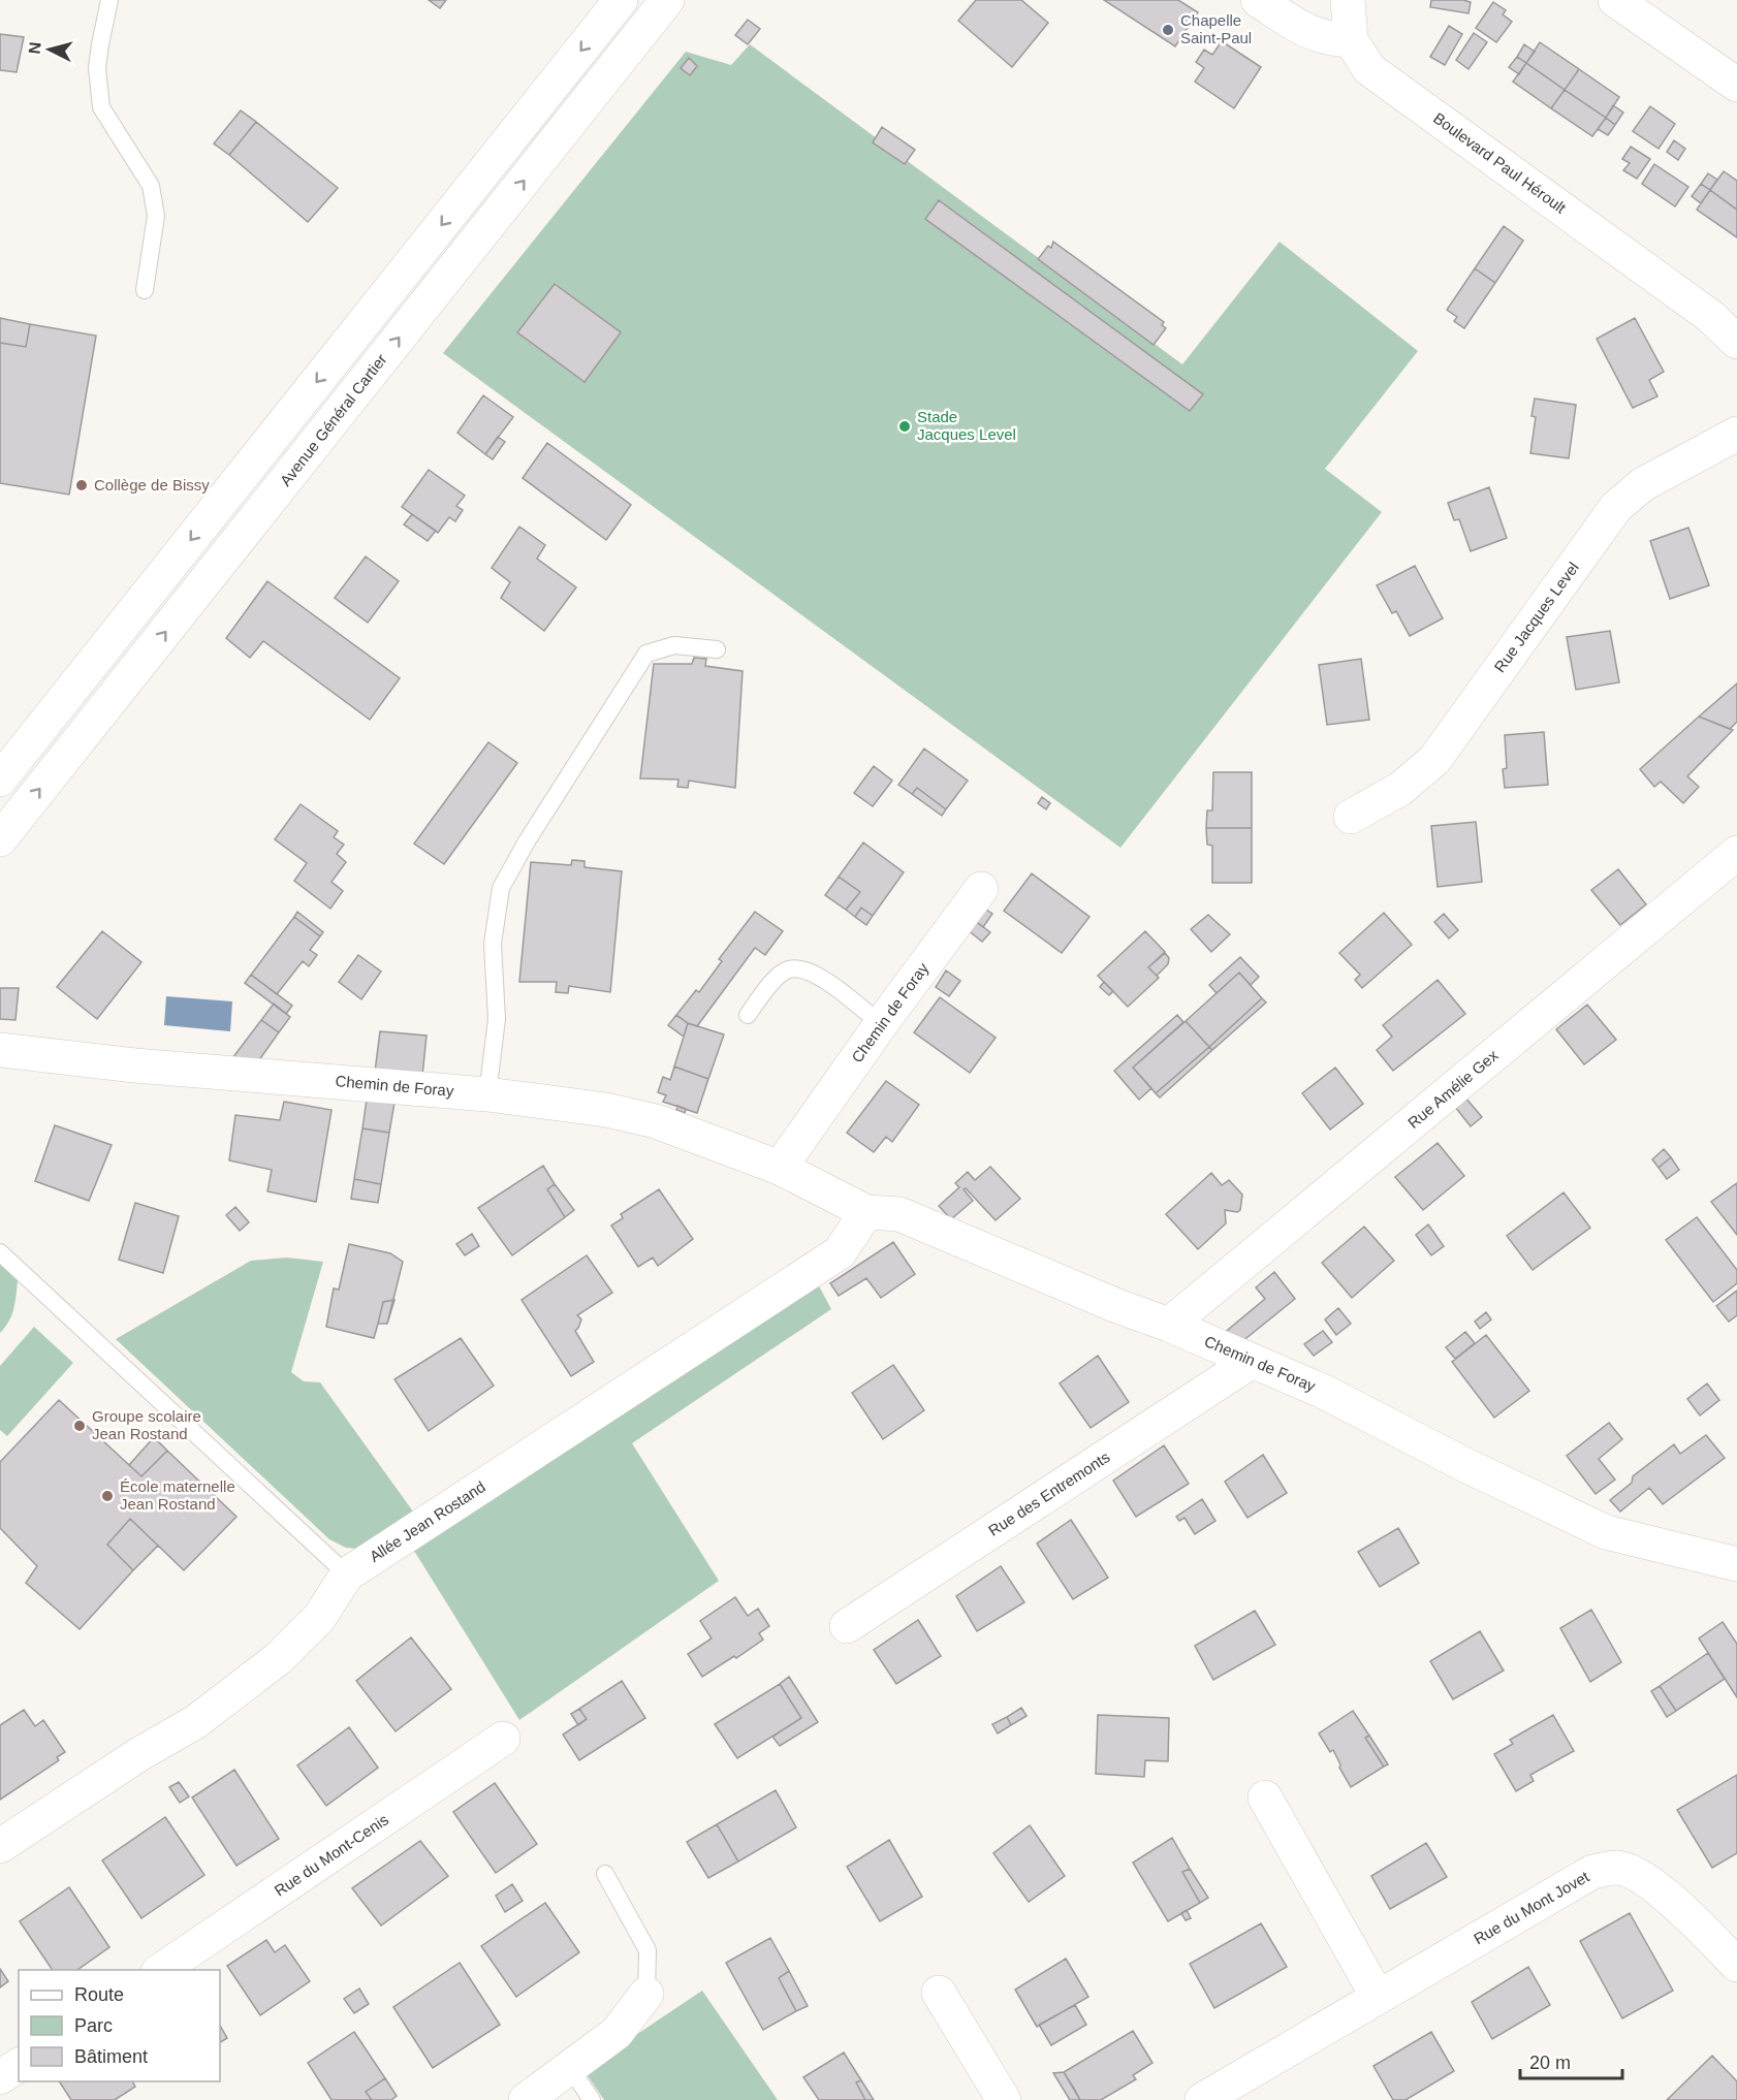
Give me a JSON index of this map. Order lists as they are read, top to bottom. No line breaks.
{"streets":{"street":["Boulevard Paul Héroult","Avenue Général Cartier","Rue Jacques Level","Chemin de Foray","Rue Amélie Gex","Rue des Entremonts","Allée Jean Rostand","Rue du Mont-Cenis","Rue du Mont Jovet"]},"crossings":[["Chemin de Foray","Rue Amélie Gex"],["Chemin de Foray","Rue des Entremonts"],["Chemin de Foray","Allée Jean Rostand"]],"places":["Chapelle Saint-Paul","Stade Jacques Level","Collège de Bissy","Groupe scolaire Jean Rostand","École maternelle Jean Rostand"],"legend":["Route","Parc","Bâtiment"],"scale_bar":"20 m","north":"left"}
